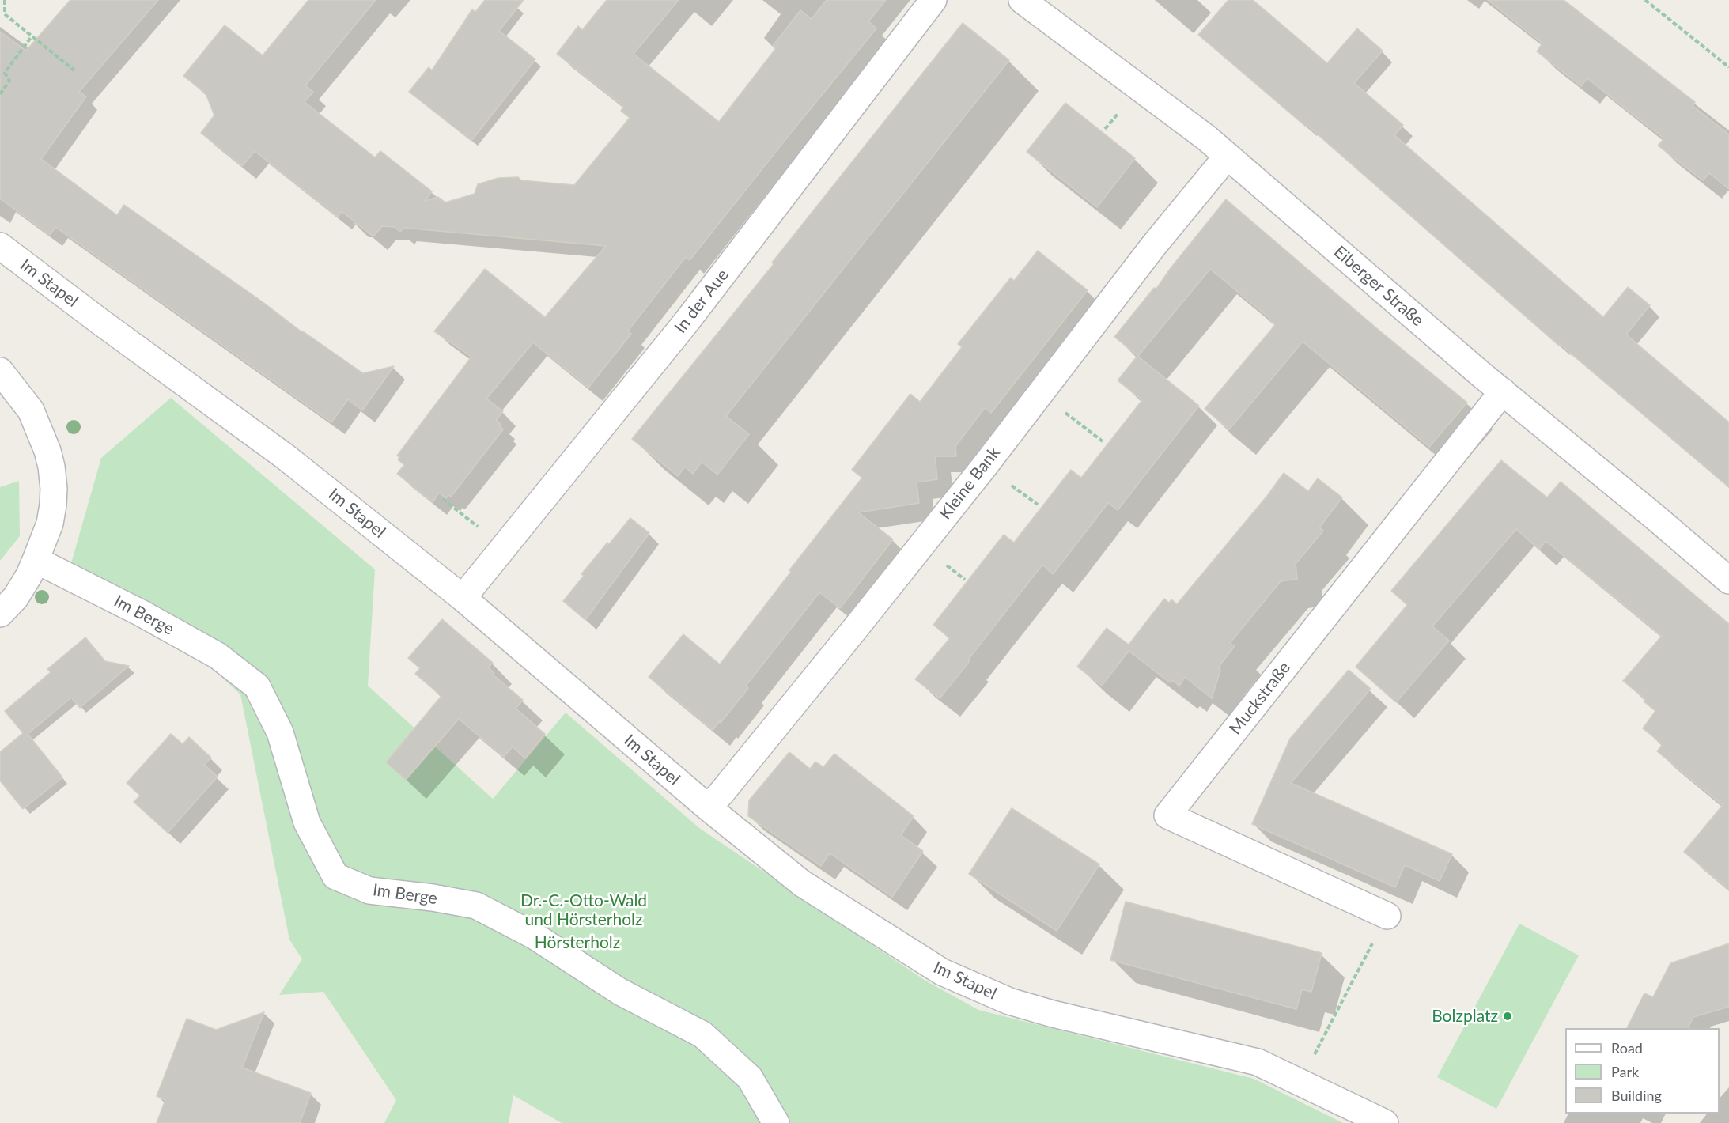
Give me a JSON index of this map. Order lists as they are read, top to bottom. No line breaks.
{"streets":{"street":["Im Stapel","Eiberger Straße","In der Aue","Kleine Bank","Im Berge","Muckstraße"]},"crossings":[["Im Stapel","In der Aue"],["Im Stapel","Kleine Bank"],["Eiberger Straße","Kleine Bank"],["Eiberger Straße","Muckstraße"]],"parks":["Dr.-C.-Otto-Wald und Hörsterholz","Hörsterholz"],"places":["Bolzplatz"],"legend":["Road","Park","Building"]}
